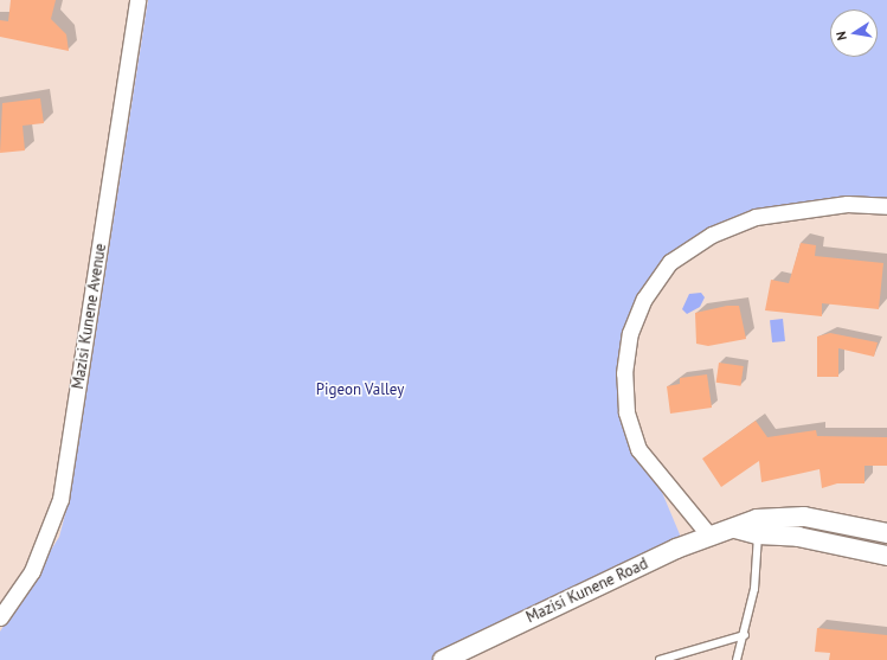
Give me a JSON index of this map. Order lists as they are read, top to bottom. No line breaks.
{"streets":{"street":["Mazisi Kunene Avenue","Mazisi Kunene Road"]},"parks":["Pigeon Valley"],"north":"left"}
